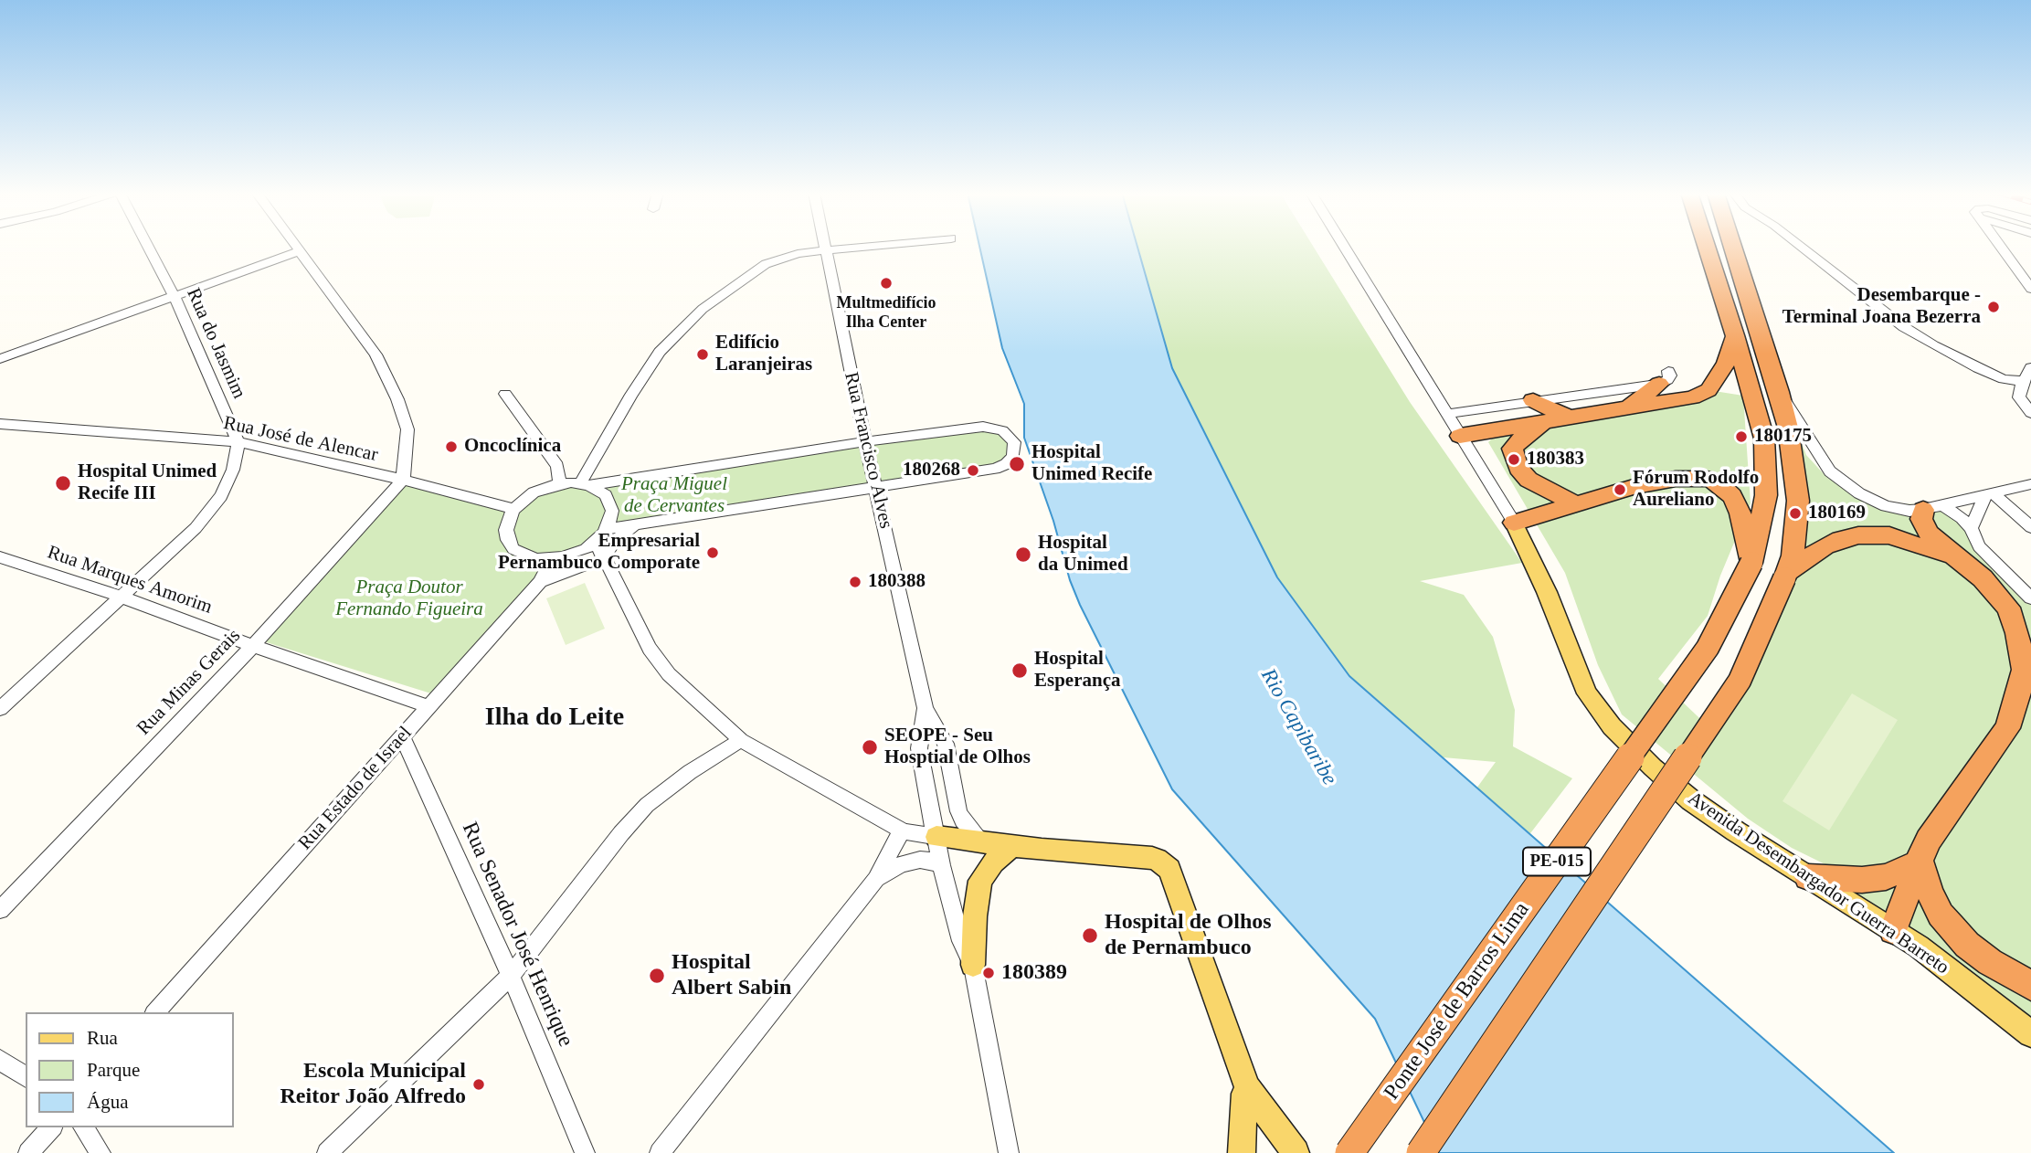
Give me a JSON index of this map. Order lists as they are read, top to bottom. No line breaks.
{"streets":{"highway":["PE-015","Ponte José de Barros Lima"],"main road":["Avenida Desembargador Guerra Barreto"],"street":["Rua do Jasmim","Rua José de Alencar","Rua Francisco Alves","Rua Marques Amorim","Rua Minas Gerais","Rua Estado de Israel","Rua Senador José Henrique"]},"crossings":[["Rua do Jasmim","Rua José de Alencar"],["Rua José de Alencar","Rua Minas Gerais"],["Rua José de Alencar","Rua Estado de Israel"],["Rua Marques Amorim","Rua Minas Gerais"],["Rua Marques Amorim","Rua Estado de Israel"],["Rua Estado de Israel","Rua Senador José Henrique"],["PE-015","Ponte José de Barros Lima"]],"districts":["Ilha do Leite"],"water":["Rio Capibaribe"],"parks":["Praça Miguel de Cervantes","Praça Doutor Fernando Figueira"],"places":["Multmedifício Ilha Center","Desembarque - Terminal Joana Bezerra","Edifício Laranjeiras","180175","Oncoclínica","180383","Hospital Unimed Recife","180268","Hospital Unimed Recife III","Fórum Rodolfo Aureliano","180169","Empresarial Pernambuco Comporate","Hospital da Unimed","180388","Hospital Esperança","SEOPE - Seu Hosptial de Olhos","Hospital de Olhos de Pernambuco","180389","Hospital Albert Sabin","Escola Municipal Reitor João Alfredo"],"legend":["Rua","Parque","Água"]}
